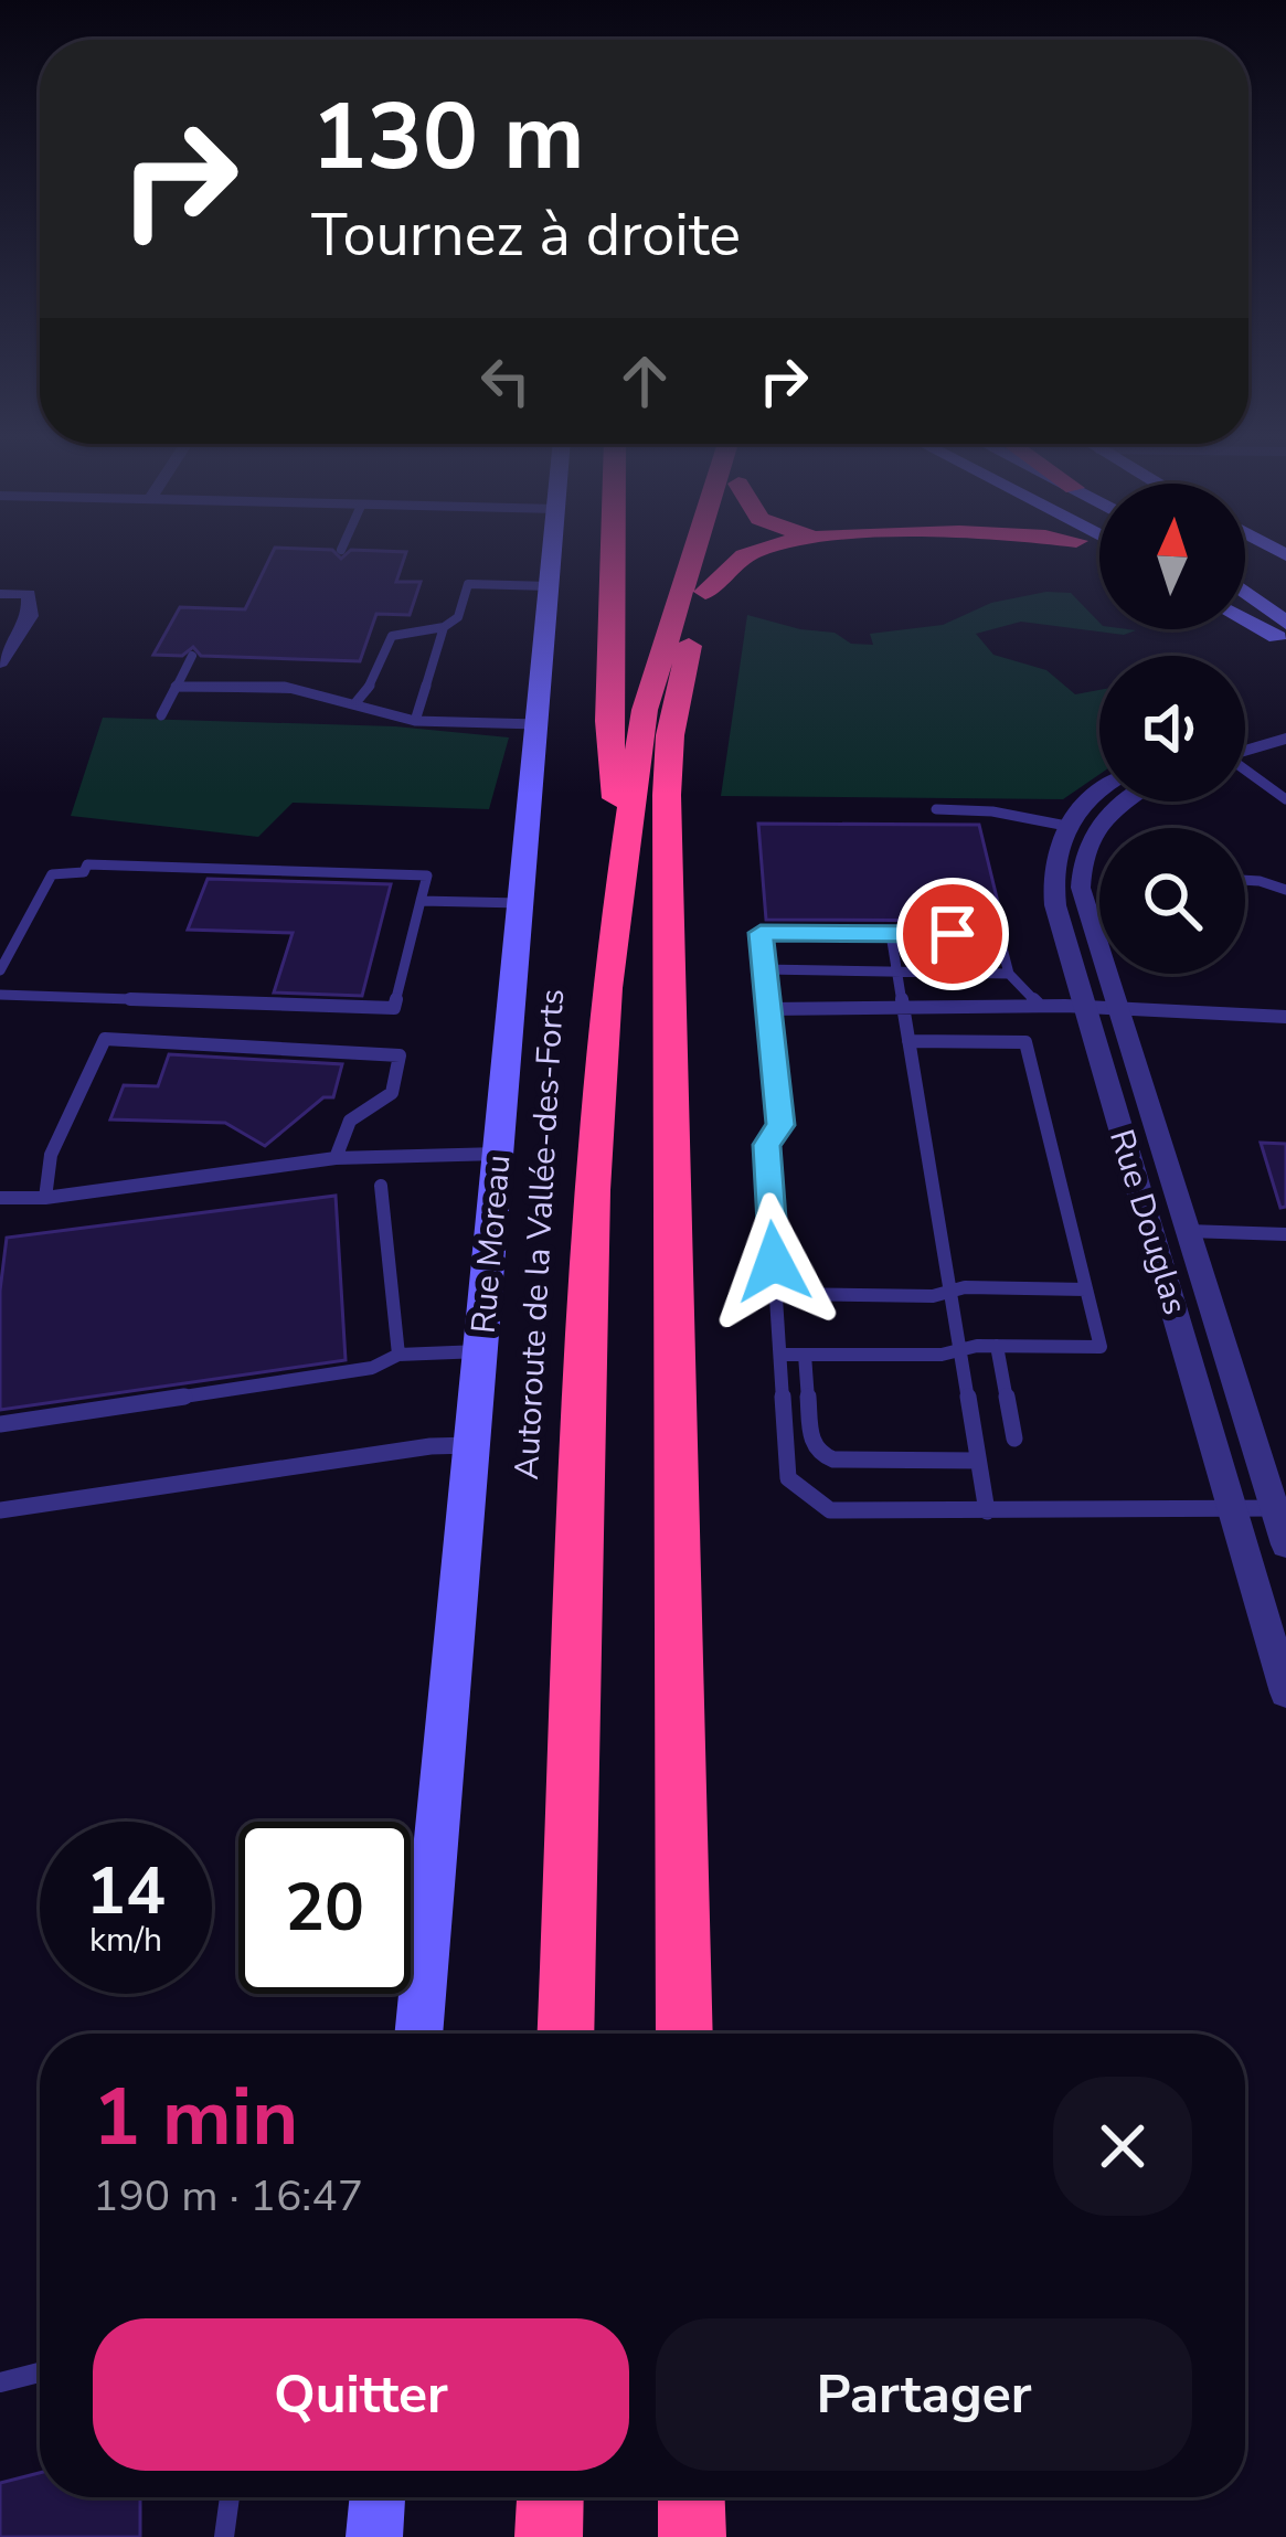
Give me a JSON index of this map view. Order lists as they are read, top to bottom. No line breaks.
{"streets":{"highway":["Autoroute de la Vallée-des-Forts"],"street":["Rue Douglas","Rue Moreau"]},"north":"top","page":{"turn":["130 m","Tournez à droite"],"speed":"14 km/h","limit":"20","heading":["1 min","190 m · 16:47"],"buttons":["Quitter","Partager"]}}
